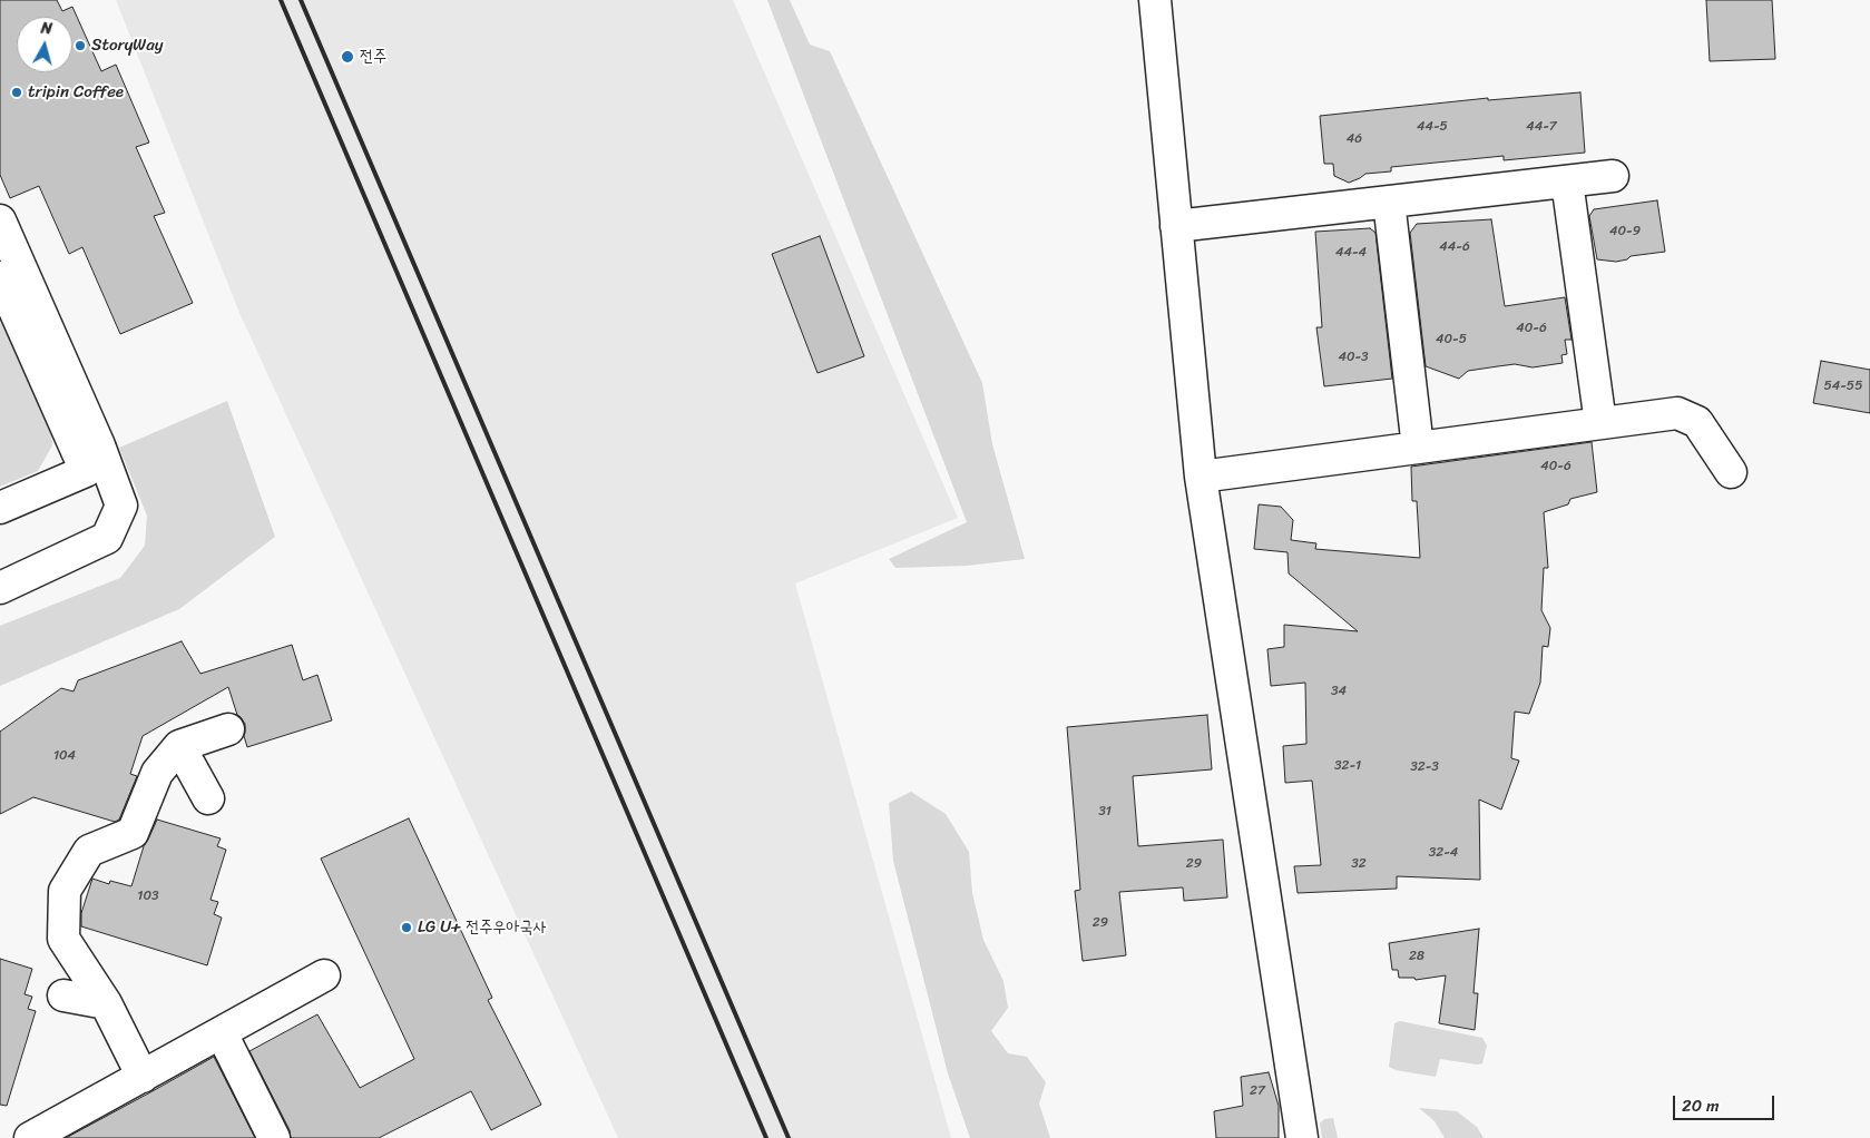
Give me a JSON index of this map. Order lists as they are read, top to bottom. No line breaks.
{"places":["StoryWay","전주","tripin Coffee","LG U+ 전주우아국사"],"house_numbers":["44-5","44-7","46","40-9","44-6","44-4","40-6","40-5","40-3","54-55","40-6","34","104","32-1","32-3","31","32-4","29","32","103","29","28","27"],"scale_bar":"20 m","north":"top"}
